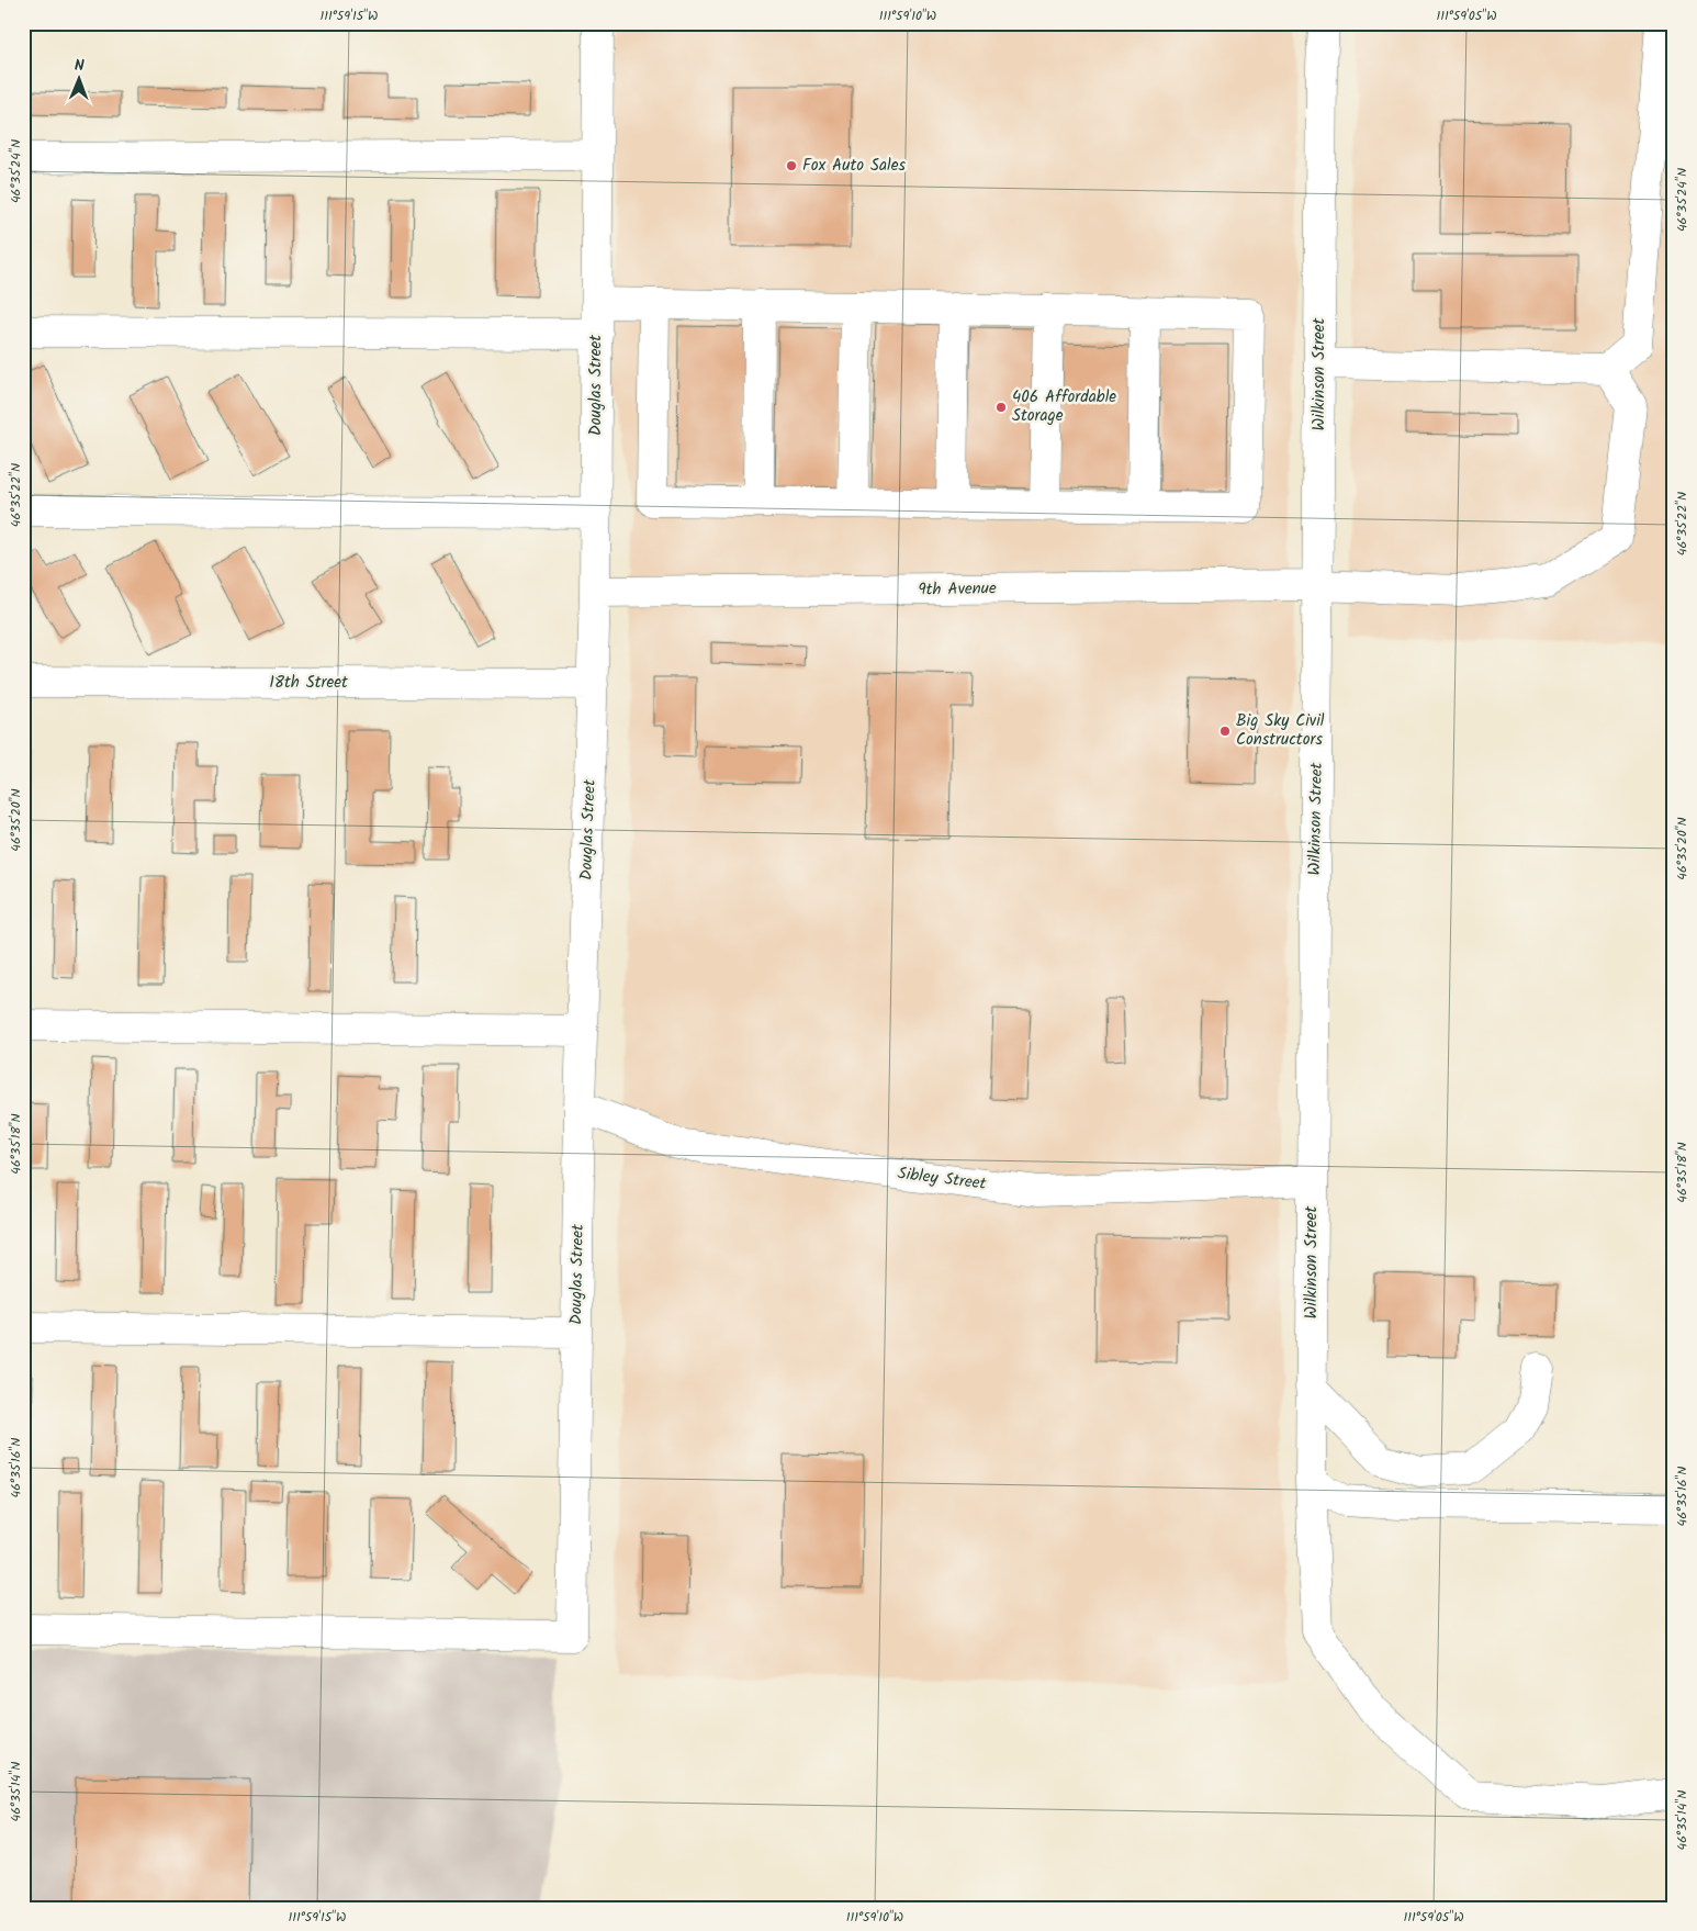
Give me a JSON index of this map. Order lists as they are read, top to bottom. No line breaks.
{"streets":{"street":["Wilkinson Street","Douglas Street","9th Avenue","18th Street","Sibley Street"]},"crossings":[["Wilkinson Street","9th Avenue"],["Wilkinson Street","Sibley Street"],["Douglas Street","9th Avenue"],["Douglas Street","18th Street"],["Douglas Street","Sibley Street"]],"places":["Fox Auto Sales","406 Affordable Storage","Big Sky Civil Constructors"],"north":"top","coordinates":["111°59'15\"W","111°59'10\"W","111°59'05\"W","46°35'24\"N","46°35'22\"N","46°35'20\"N","46°35'18\"N","46°35'16\"N","46°35'14\"N"]}
